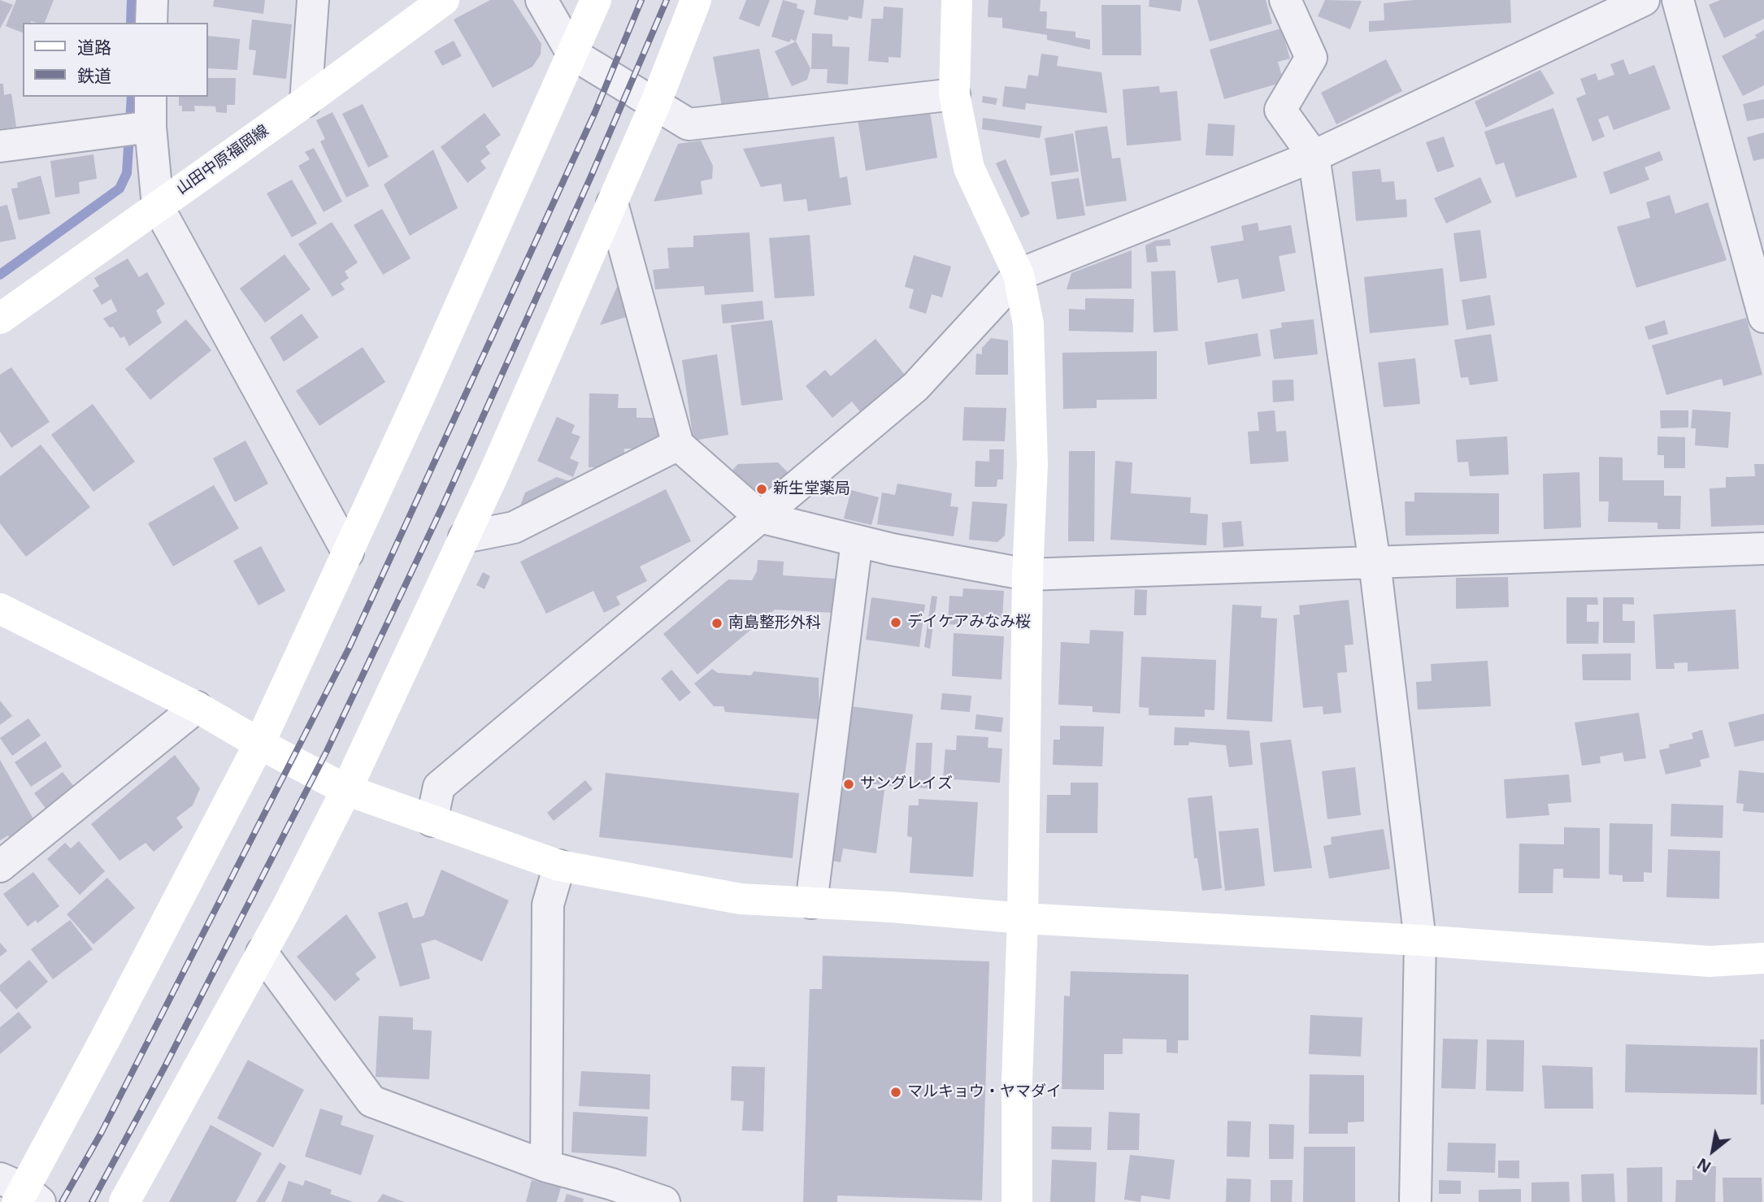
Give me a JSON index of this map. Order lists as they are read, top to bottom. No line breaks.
{"streets":{"street":["山田中原福岡線"]},"places":["新生堂薬局","デイケアみなみ桜","南島整形外科","サングレイズ","マルキョウ・ヤマダイ"],"legend":["道路","鉄道"],"north":"bottom left"}
